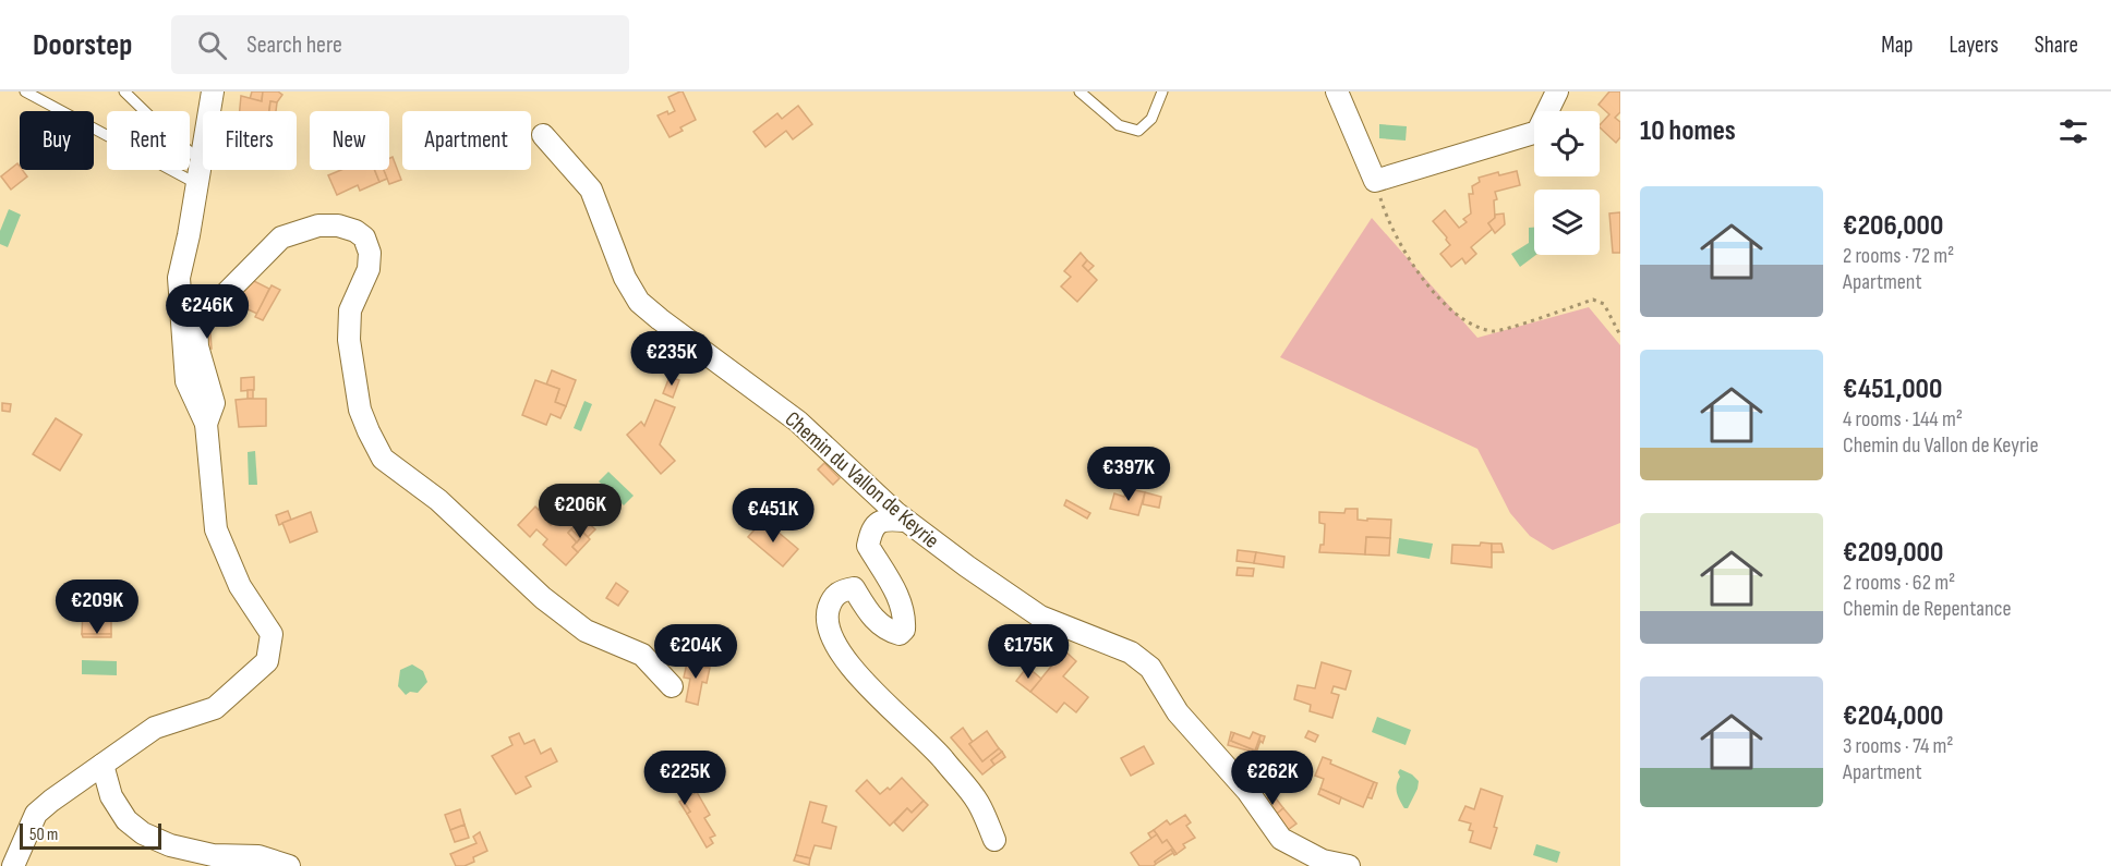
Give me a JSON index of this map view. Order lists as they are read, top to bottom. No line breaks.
{"streets":{"street":["Chemin du Vallon de Keyrie"]},"scale_bar":"50 m","page":{"header":"Doorstep","search":"Search here","nav":["Map","Layers","Share"],"heading":"10 homes","chip":["Buy","Rent","Filters","New","Apartment"],"list":[{"name":"€206,000","note":"2 rooms · 72 m² · Apartment"},{"name":"€451,000","note":"4 rooms · 144 m² · Chemin du Vallon de Keyrie"},{"name":"€209,000","note":"2 rooms · 62 m² · Chemin de Repentance"},{"name":"€204,000","note":"3 rooms · 74 m² · Apartment"}],"price":["€246K","€235K","€397K","€206K","€451K","€209K","€204K","€175K","€225K","€262K"],"scale":"50 m"}}
